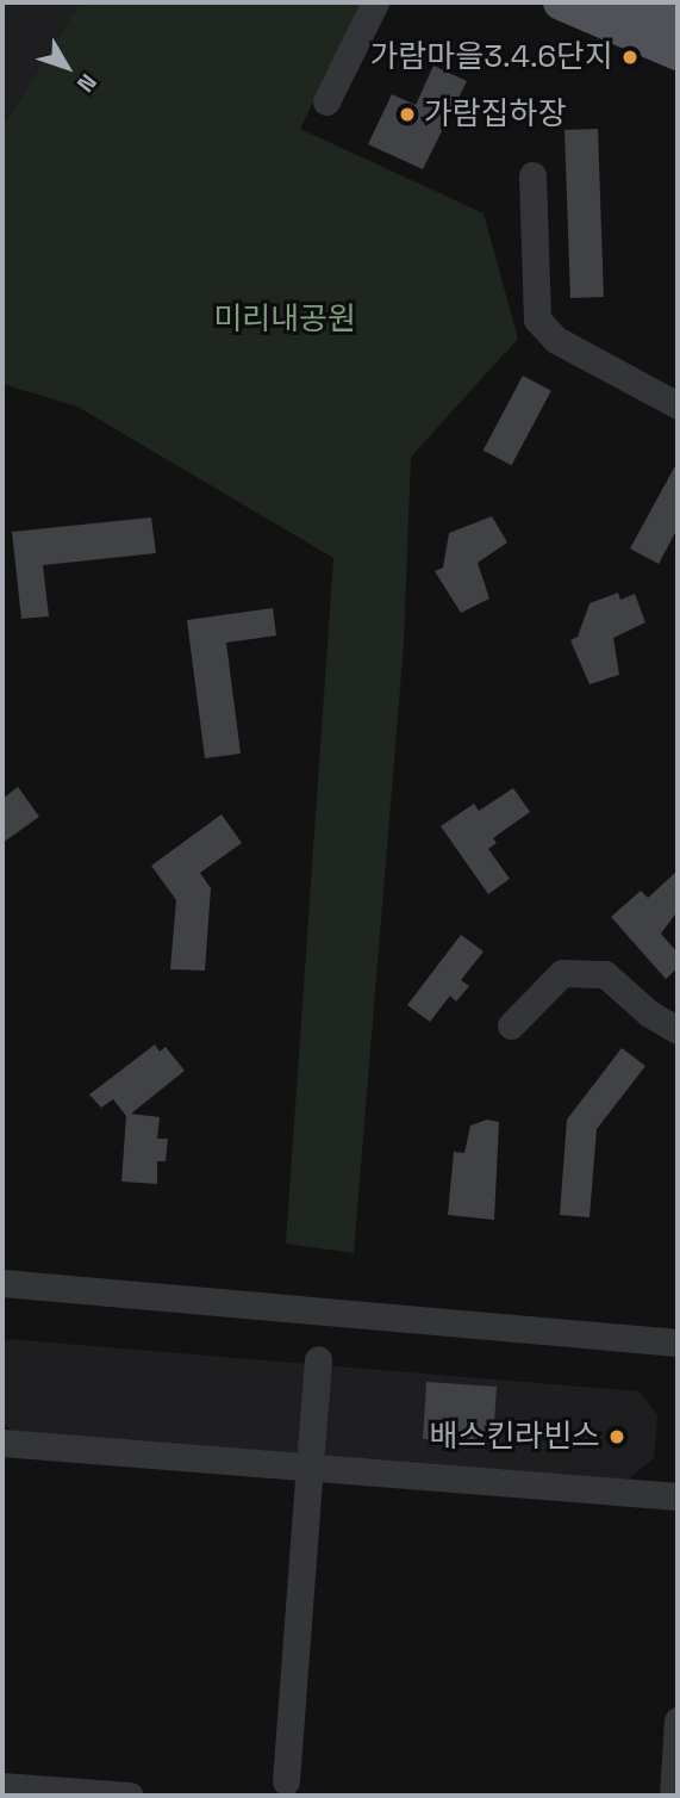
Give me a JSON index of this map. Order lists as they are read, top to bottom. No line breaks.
{"parks":["미리내공원"],"places":["가람마을3.4.6단지","가람집하장","배스킨라빈스"],"north":"bottom right"}
